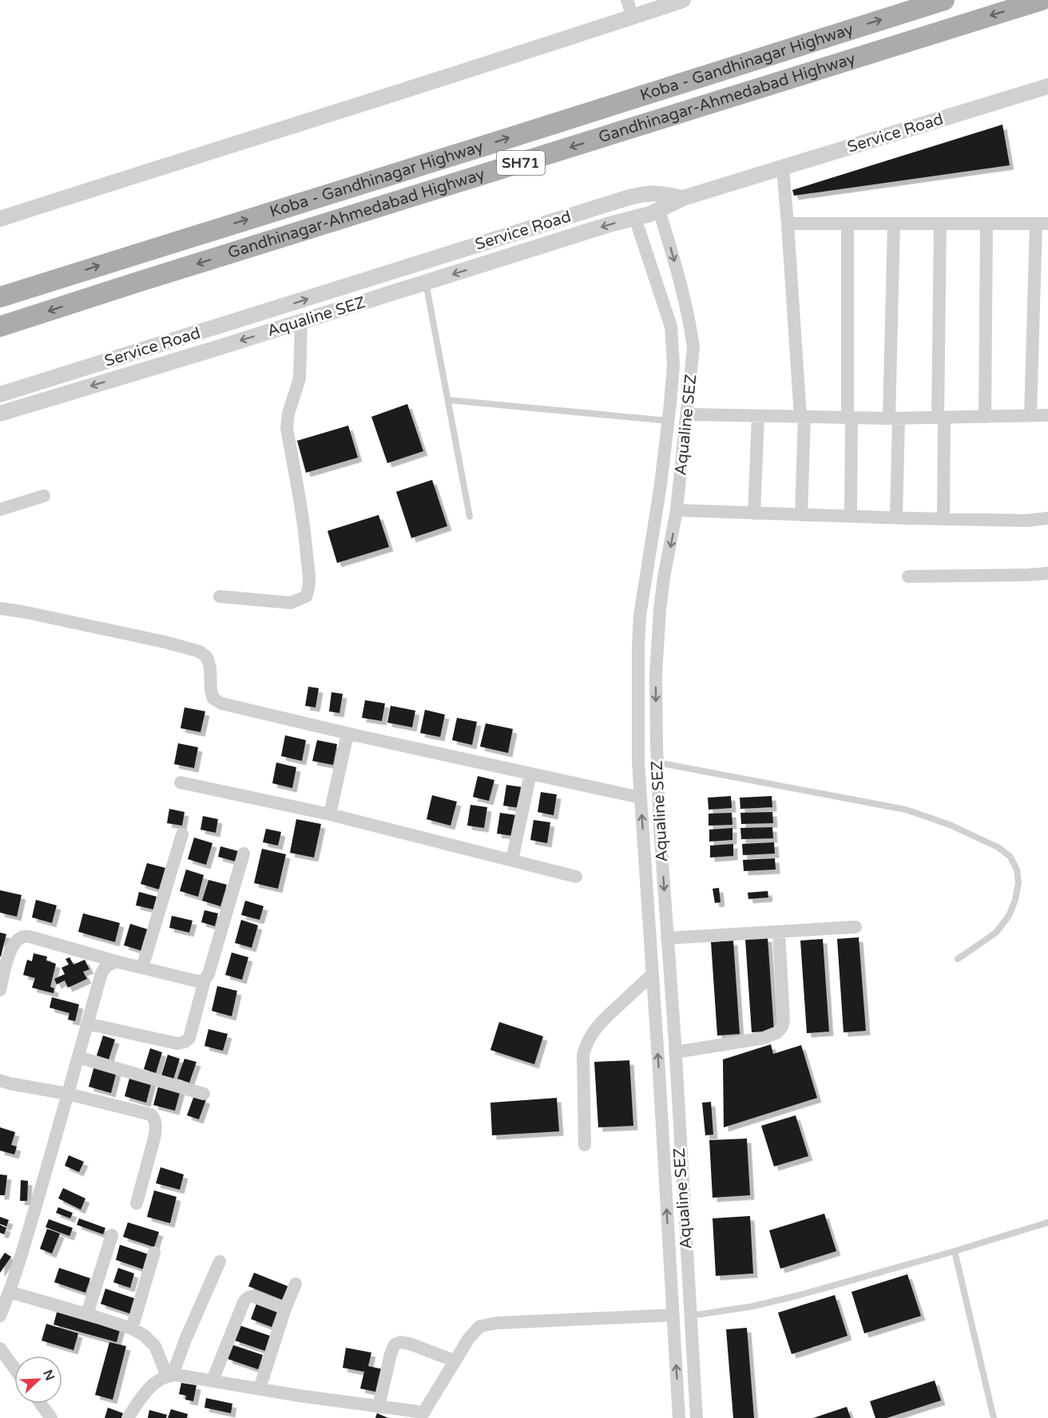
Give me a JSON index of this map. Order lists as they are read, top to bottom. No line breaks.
{"streets":{"main road":["Koba - Gandhinagar Highway","Gandhinagar-Ahmedabad Highway","SH71"],"street":["Service Road","Aqualine SEZ"]},"crossings":[["Service Road","Aqualine SEZ"]],"one_way":["Koba - Gandhinagar Highway","Gandhinagar-Ahmedabad Highway","Service Road"],"north":"top right"}
